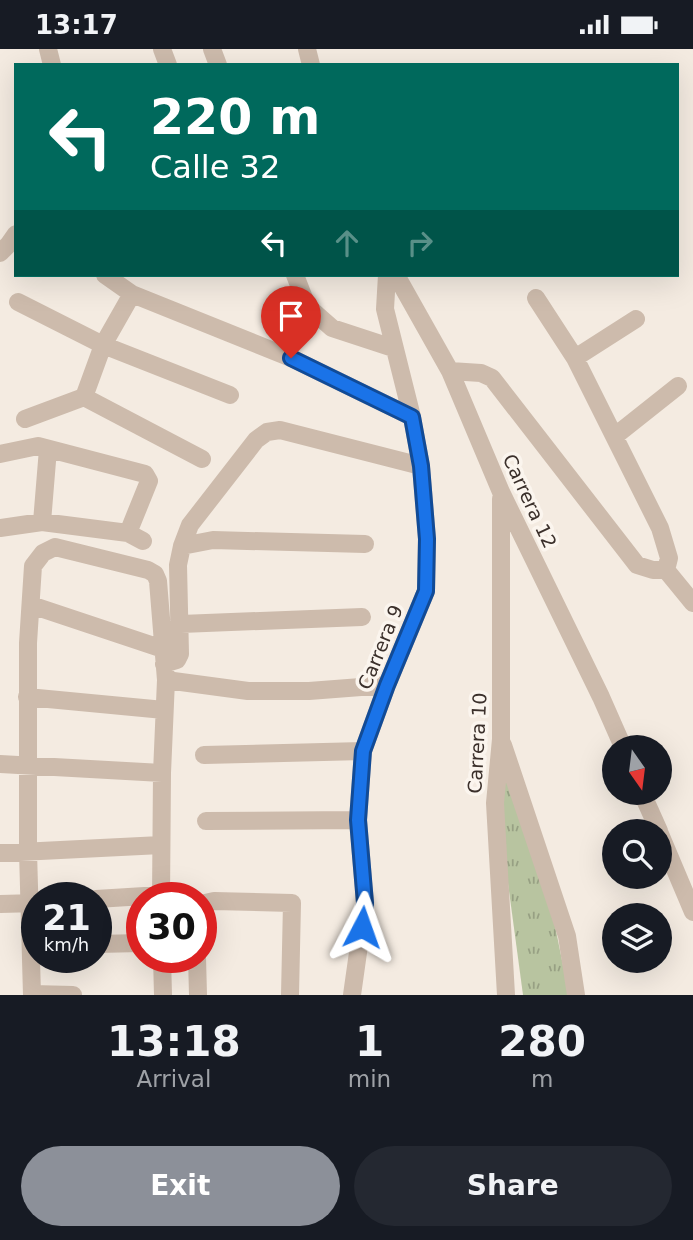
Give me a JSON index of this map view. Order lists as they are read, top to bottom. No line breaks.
{"streets":{"street":["Carrera 12","Carrera 9","Carrera 10"]},"crossings":[["Carrera 12","Carrera 10"]],"north":"bottom","page":{"status":"13:17","turn":["220 m","Calle 32"],"speed":"21 km/h","limit":"30","eta":["13:18","Arrival","1","min","280","m"],"buttons":["Exit","Share"]}}
